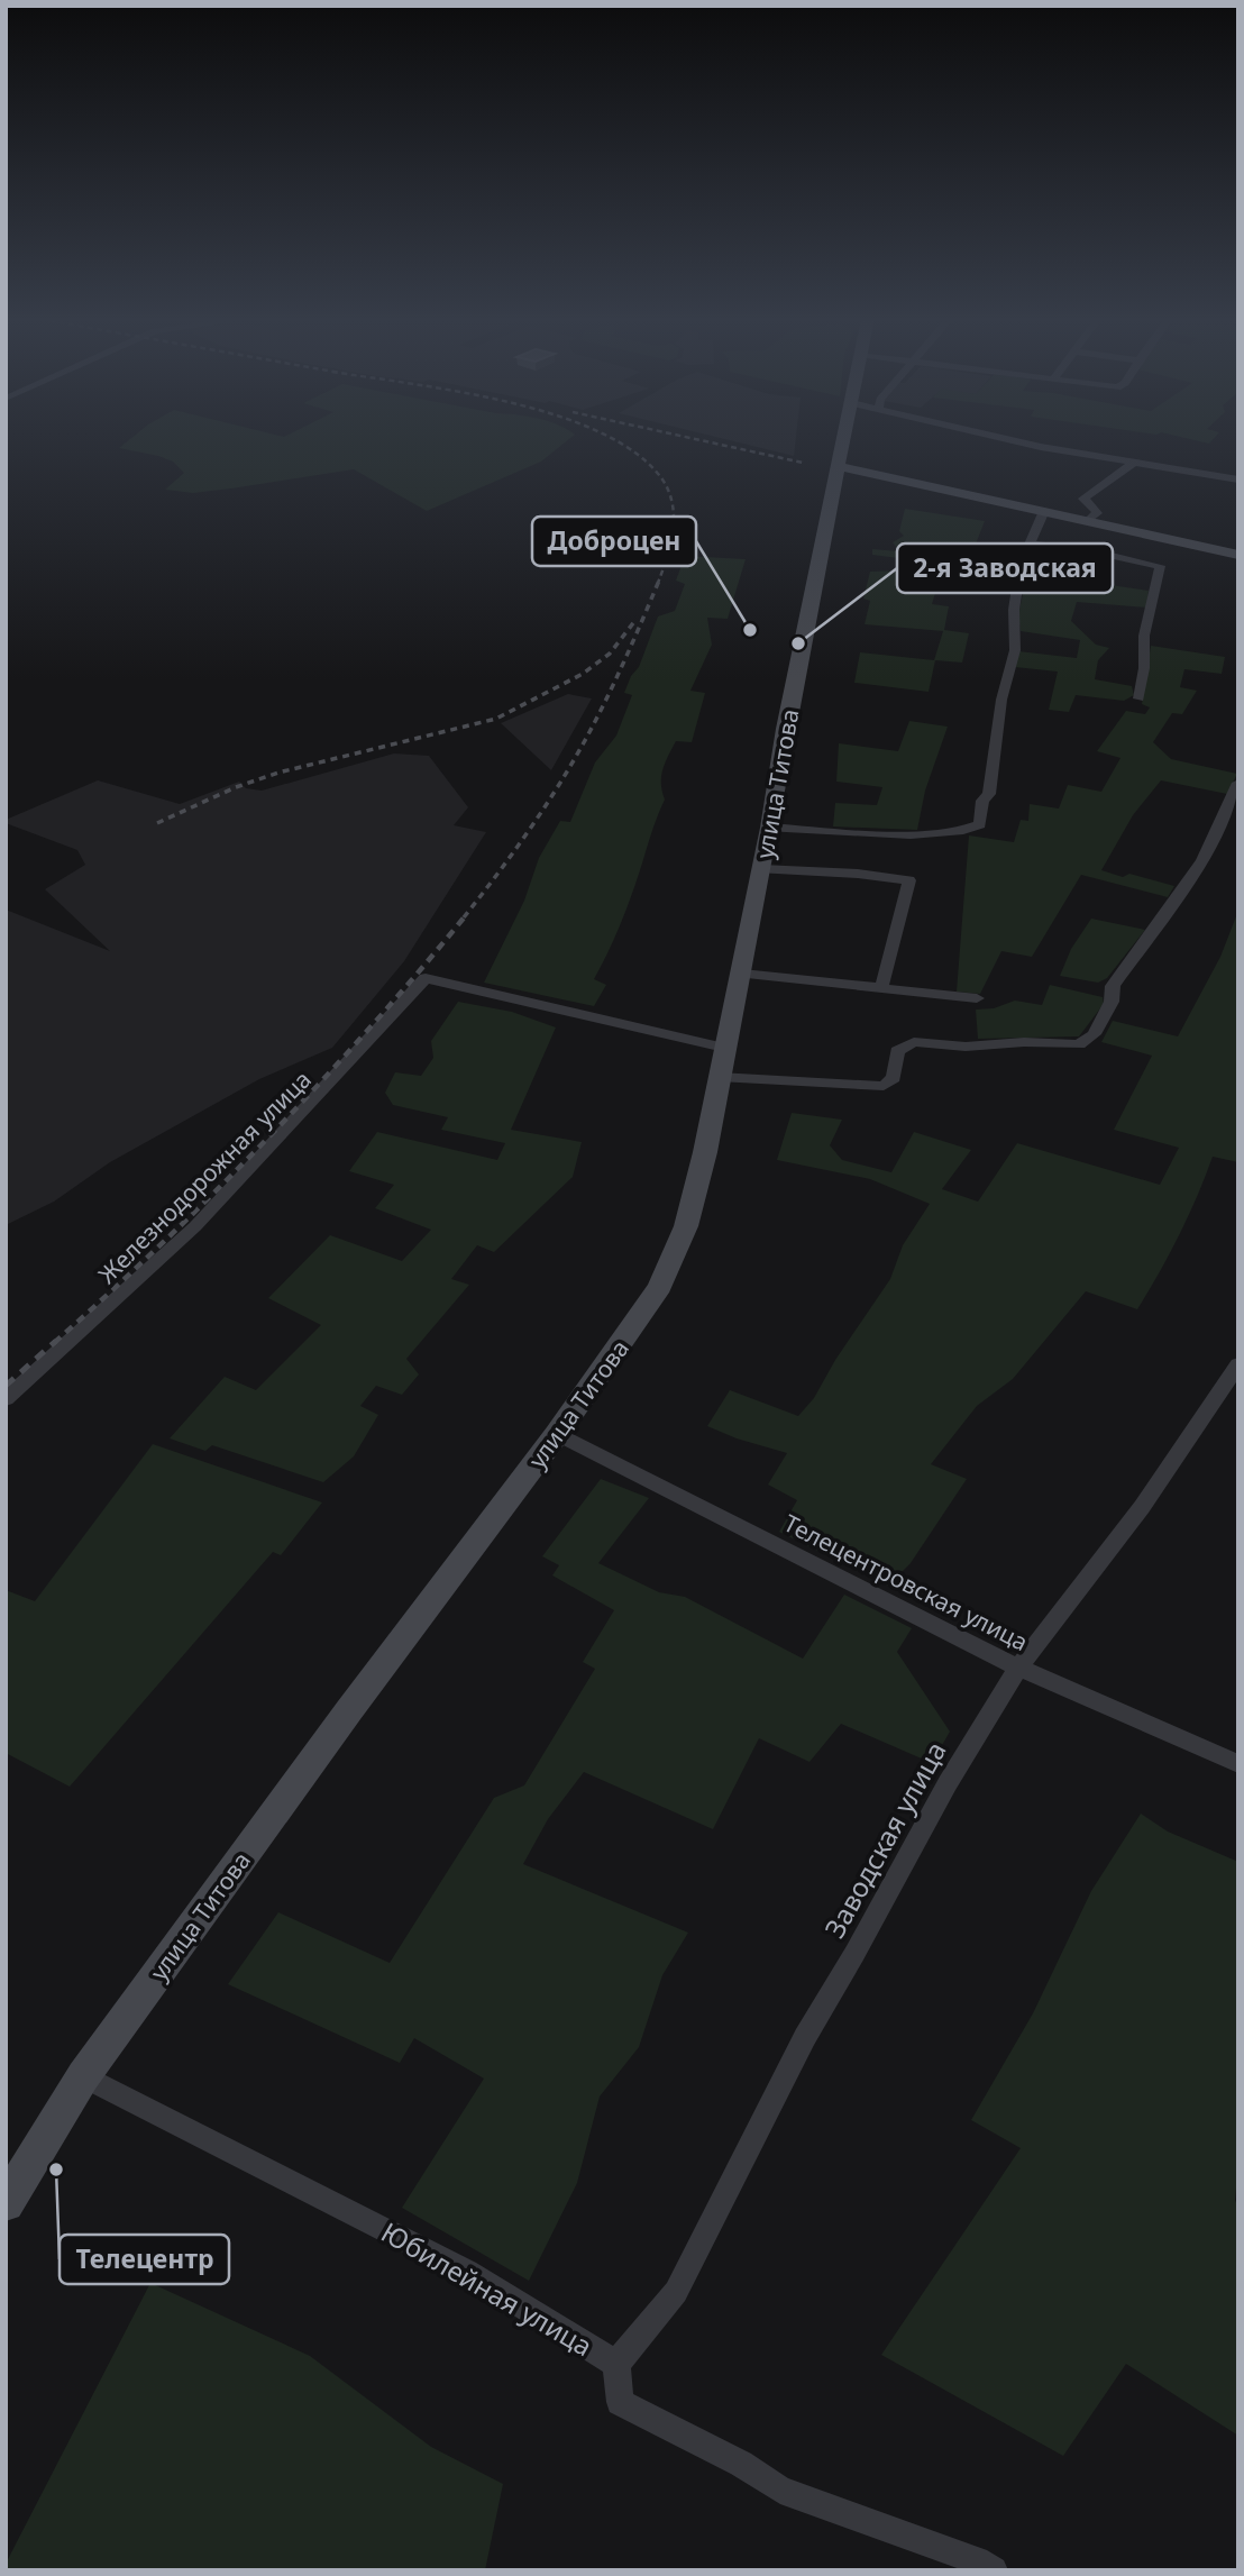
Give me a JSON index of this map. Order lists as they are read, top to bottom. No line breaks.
{"streets":{"main road":["улица Титова"],"street":["Железнодорожная улица","Телецентровская улица","Заводская улица","Юбилейная улица"]},"crossings":[["улица Титова","Железнодорожная улица"],["улица Титова","Телецентровская улица"],["улица Титова","Юбилейная улица"],["Телецентровская улица","Заводская улица"],["Заводская улица","Юбилейная улица"]],"places":["Доброцен","2-я Заводская","Телецентр"]}
